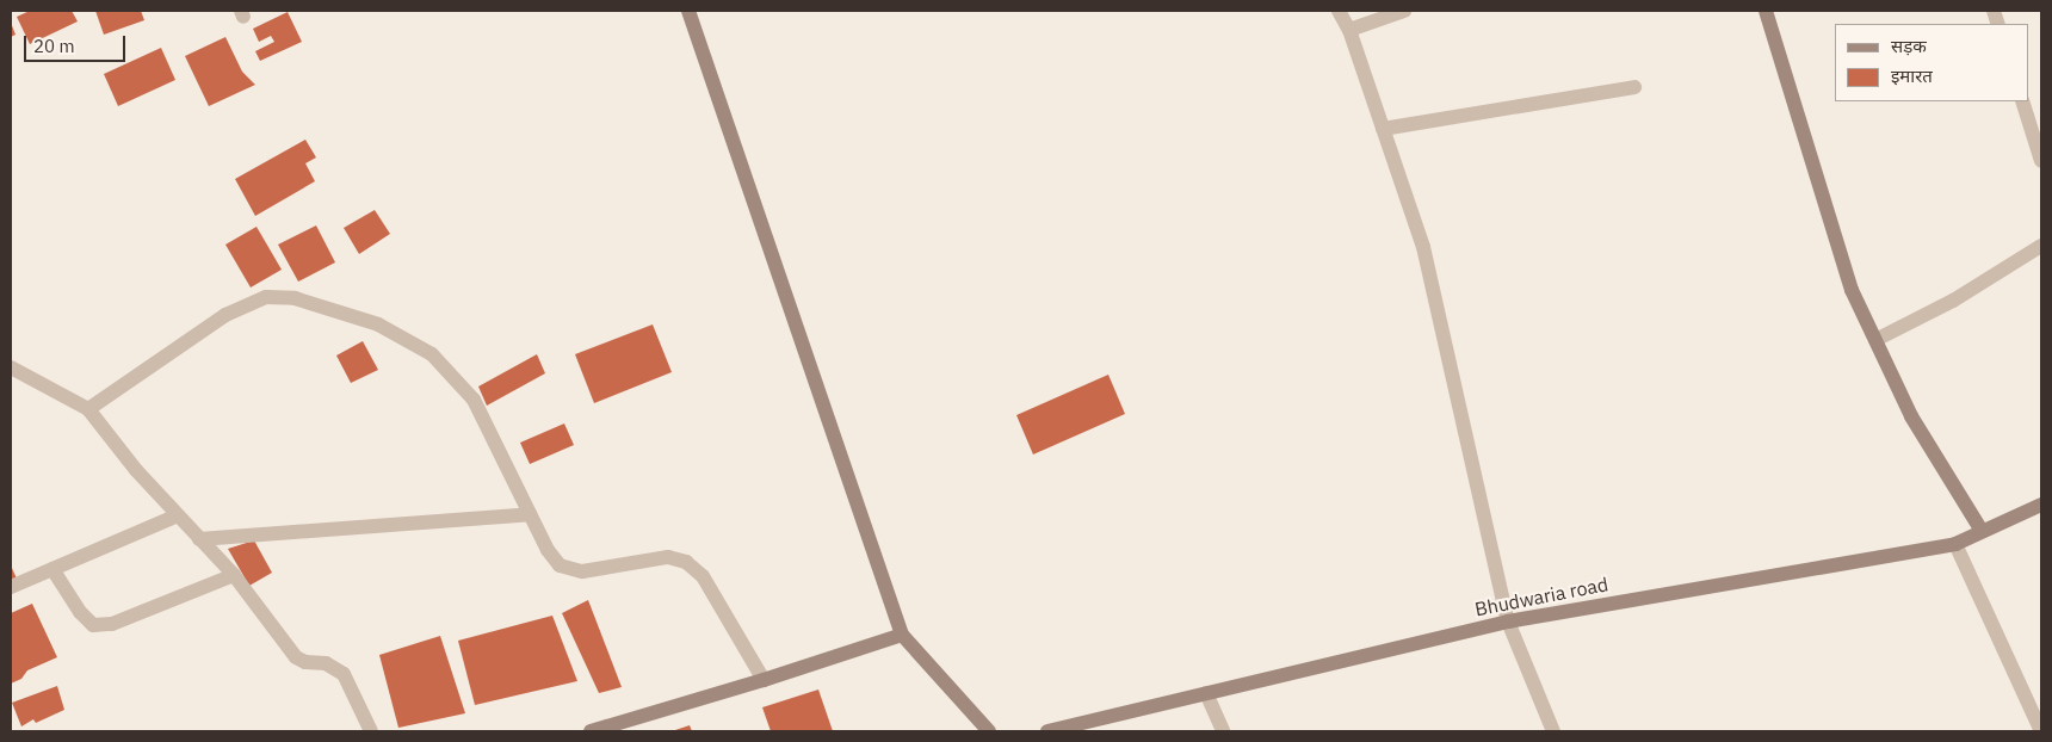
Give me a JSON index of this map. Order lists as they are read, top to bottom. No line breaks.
{"streets":{"street":["Bhudwaria road"]},"legend":["सड़क","इमारत"],"scale_bar":"20 m"}
